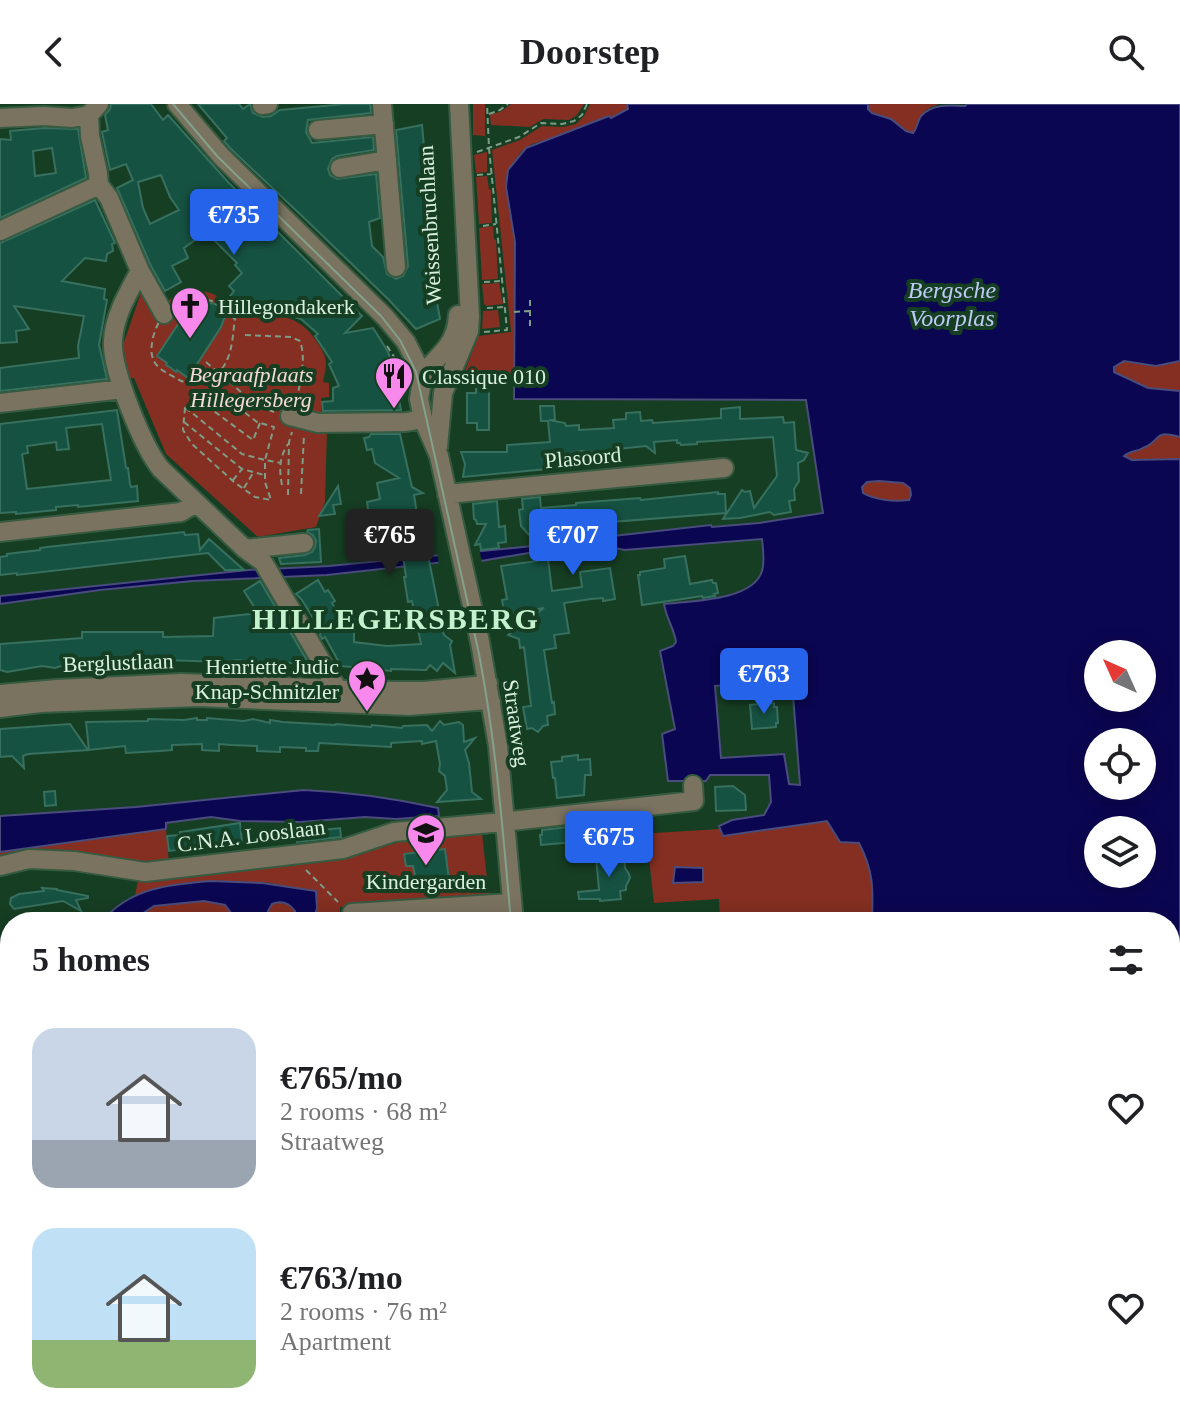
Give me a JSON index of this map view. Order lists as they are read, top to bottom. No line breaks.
{"streets":{"street":["Weissenbruchlaan","Plasoord","Berglustlaan","Straatweg","C.N.A. Looslaan"]},"crossings":[["Weissenbruchlaan","Straatweg"],["Plasoord","Straatweg"],["Berglustlaan","Straatweg"],["Straatweg","C.N.A. Looslaan"]],"districts":["HILLEGERSBERG"],"water":["Bergsche Voorplas"],"parks":["Begraafplaats Hillegersberg"],"places":{"church":["Hillegondakerk"],"restaurant":["Classique 010"],"place":["Henriette Judic Knap-Schnitzler"],"school or university":["Kindergarden"]},"north":"top left","page":{"header":"Doorstep","price":["€735","€765","€707","€763","€675"],"heading":"5 homes","list":[{"name":"€765/mo","note":"2 rooms · 68 m² · Straatweg"},{"name":"€763/mo","note":"2 rooms · 76 m² · Apartment"}]}}
